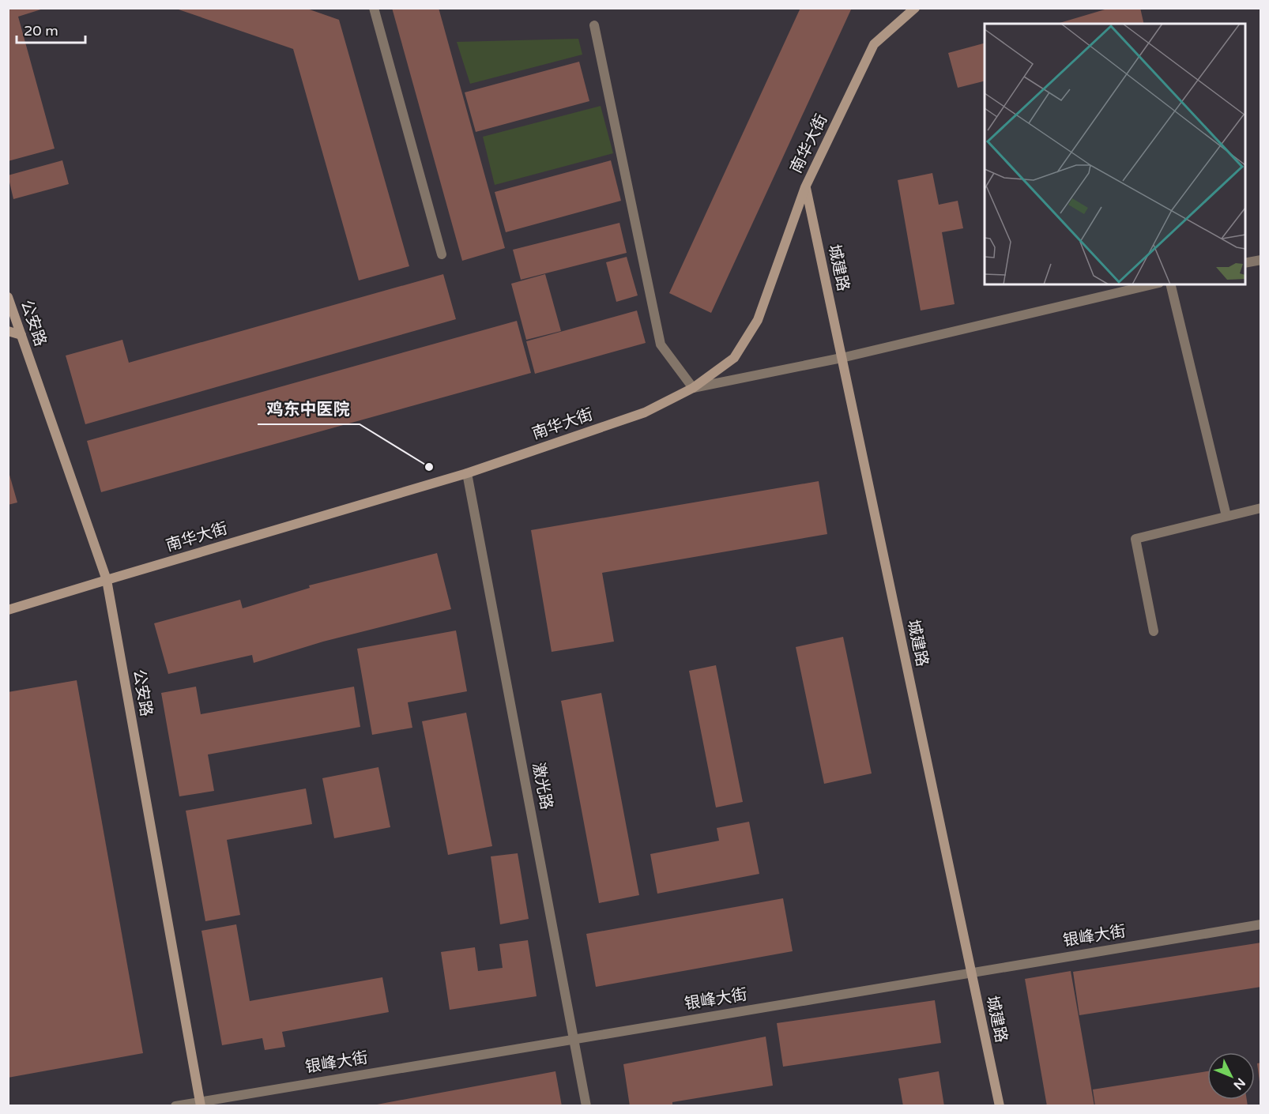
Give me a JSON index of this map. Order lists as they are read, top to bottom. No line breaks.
{"streets":{"street":["南华大街","城建路","公安路","激光路","银峰大街"]},"crossings":[["南华大街","城建路"],["南华大街","公安路"],["南华大街","激光路"],["城建路","银峰大街"],["公安路","银峰大街"],["激光路","银峰大街"]],"places":["鸡东中医院"],"scale_bar":"20 m","north":"bottom right"}
